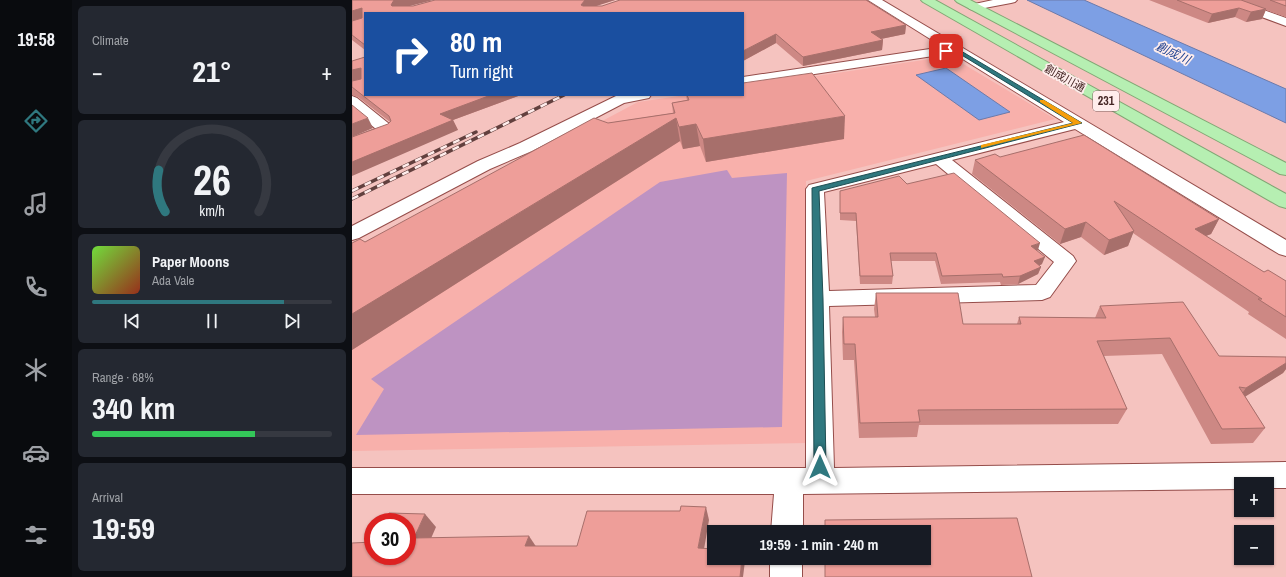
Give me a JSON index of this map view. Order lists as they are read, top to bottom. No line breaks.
{"streets":{"highway":["創成川通","231"]},"water":["創成川"],"page":{"tabs":"19:58","tile":["Climate",["Range · 68%","340 km"],["Arrival","19:59"]],"turn":["80 m","Turn right"],"heat":["−","21°","+"],"song":["Paper Moons","Ada Vale"],"map_buttons":["+","−"],"limit":"30","trip":"19:59 · 1 min · 240 m","gauge":["26","km/h"]}}
